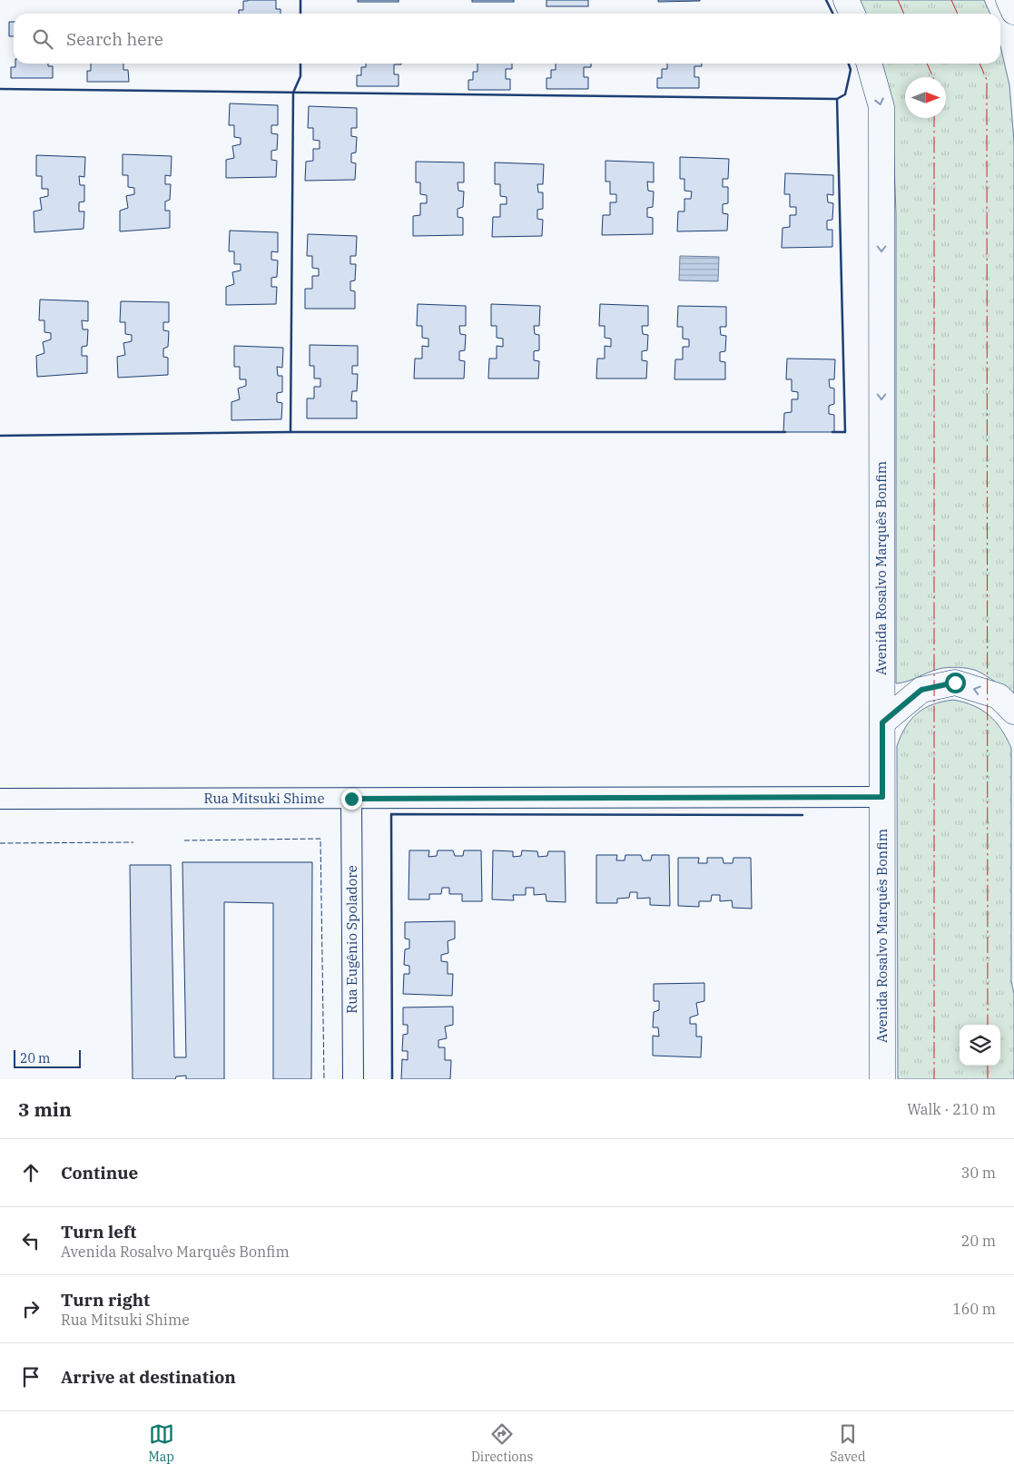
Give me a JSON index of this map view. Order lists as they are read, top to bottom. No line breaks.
{"streets":{"street":["Avenida Rosalvo Marquês Bonfim","Rua Mitsuki Shime","Rua Eugênio Spoladore"]},"crossings":[["Avenida Rosalvo Marquês Bonfim","Rua Mitsuki Shime"],["Rua Mitsuki Shime","Rua Eugênio Spoladore"]],"one_way":["Avenida Rosalvo Marquês Bonfim"],"scale_bar":"20 m","north":"right","page":{"search":"Search here","scale":"20 m","heading":["3 min","Walk · 210 m"],"list":[["Continue","30 m"],["Turn left","Avenida Rosalvo Marquês Bonfim","20 m"],["Turn right","Rua Mitsuki Shime","160 m"],"Arrive at destination"],"nav":["Map","Directions","Saved"]}}
